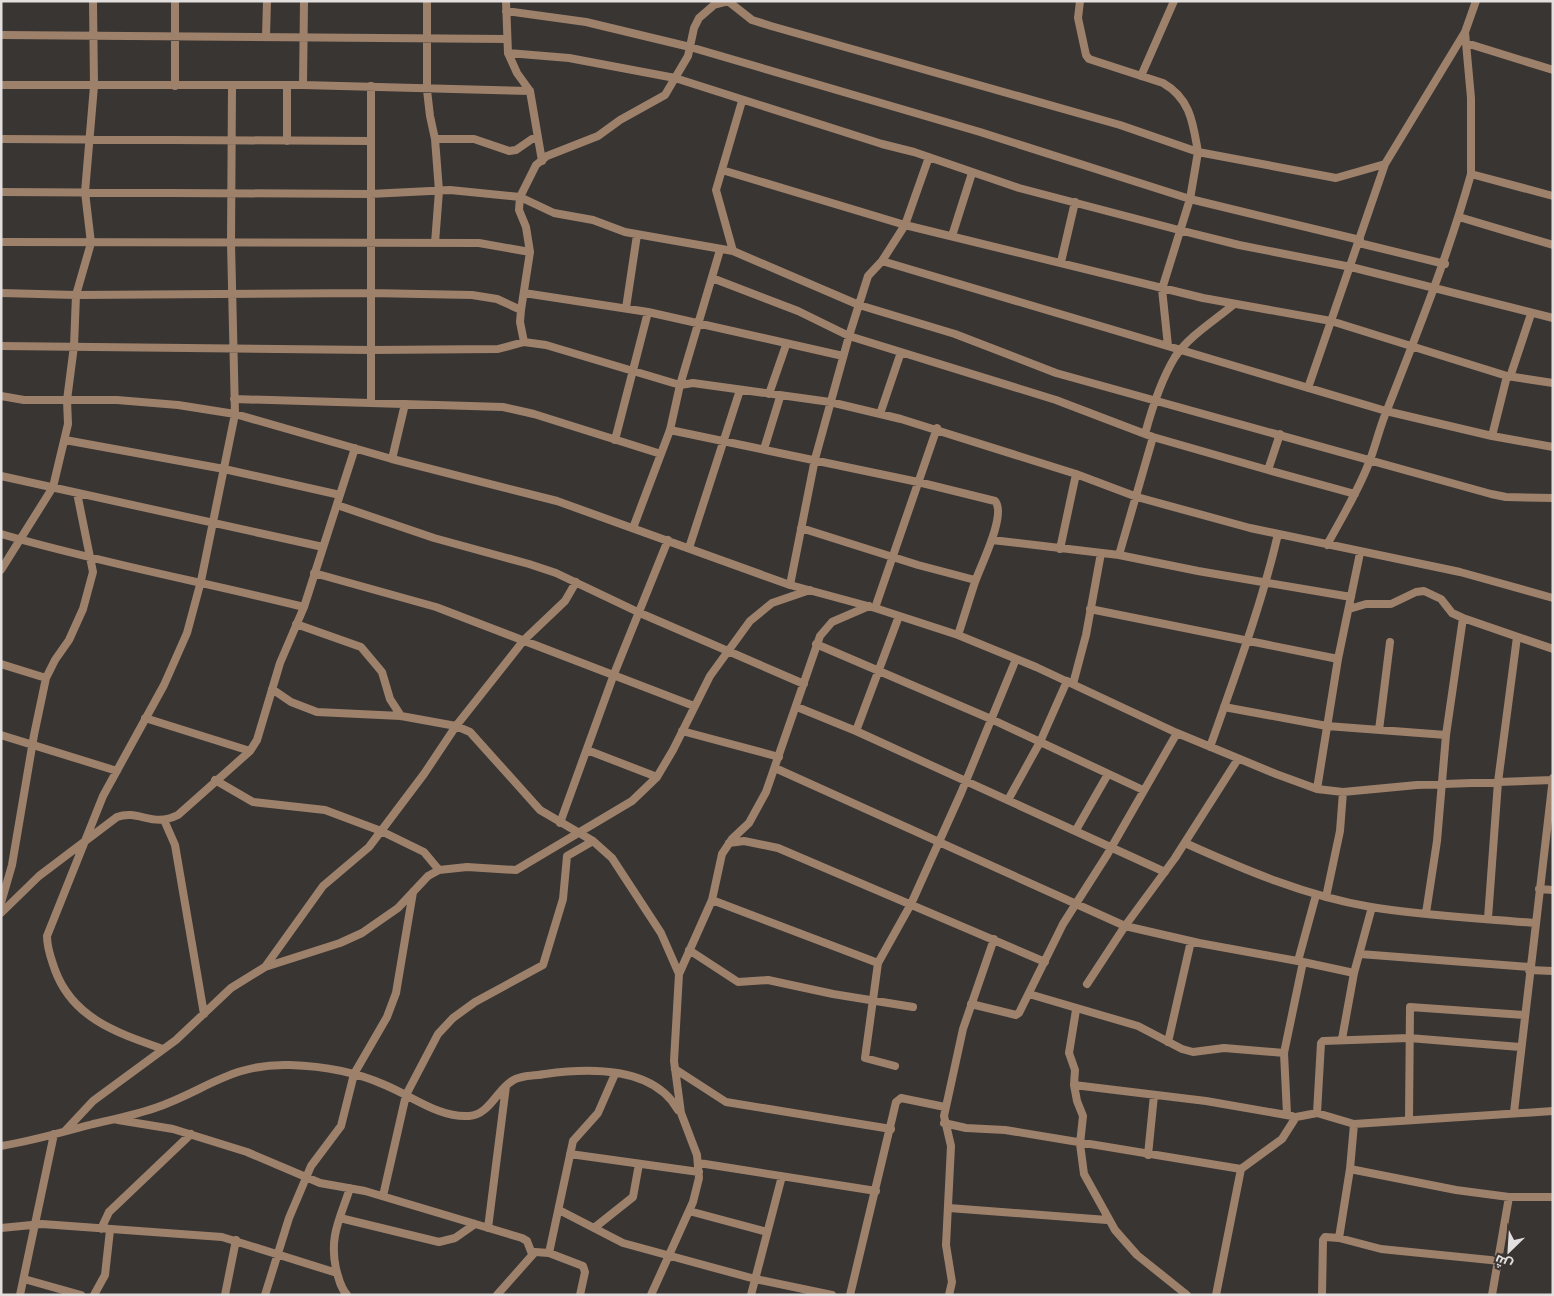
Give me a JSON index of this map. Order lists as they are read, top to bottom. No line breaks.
{"north":"bottom left"}
